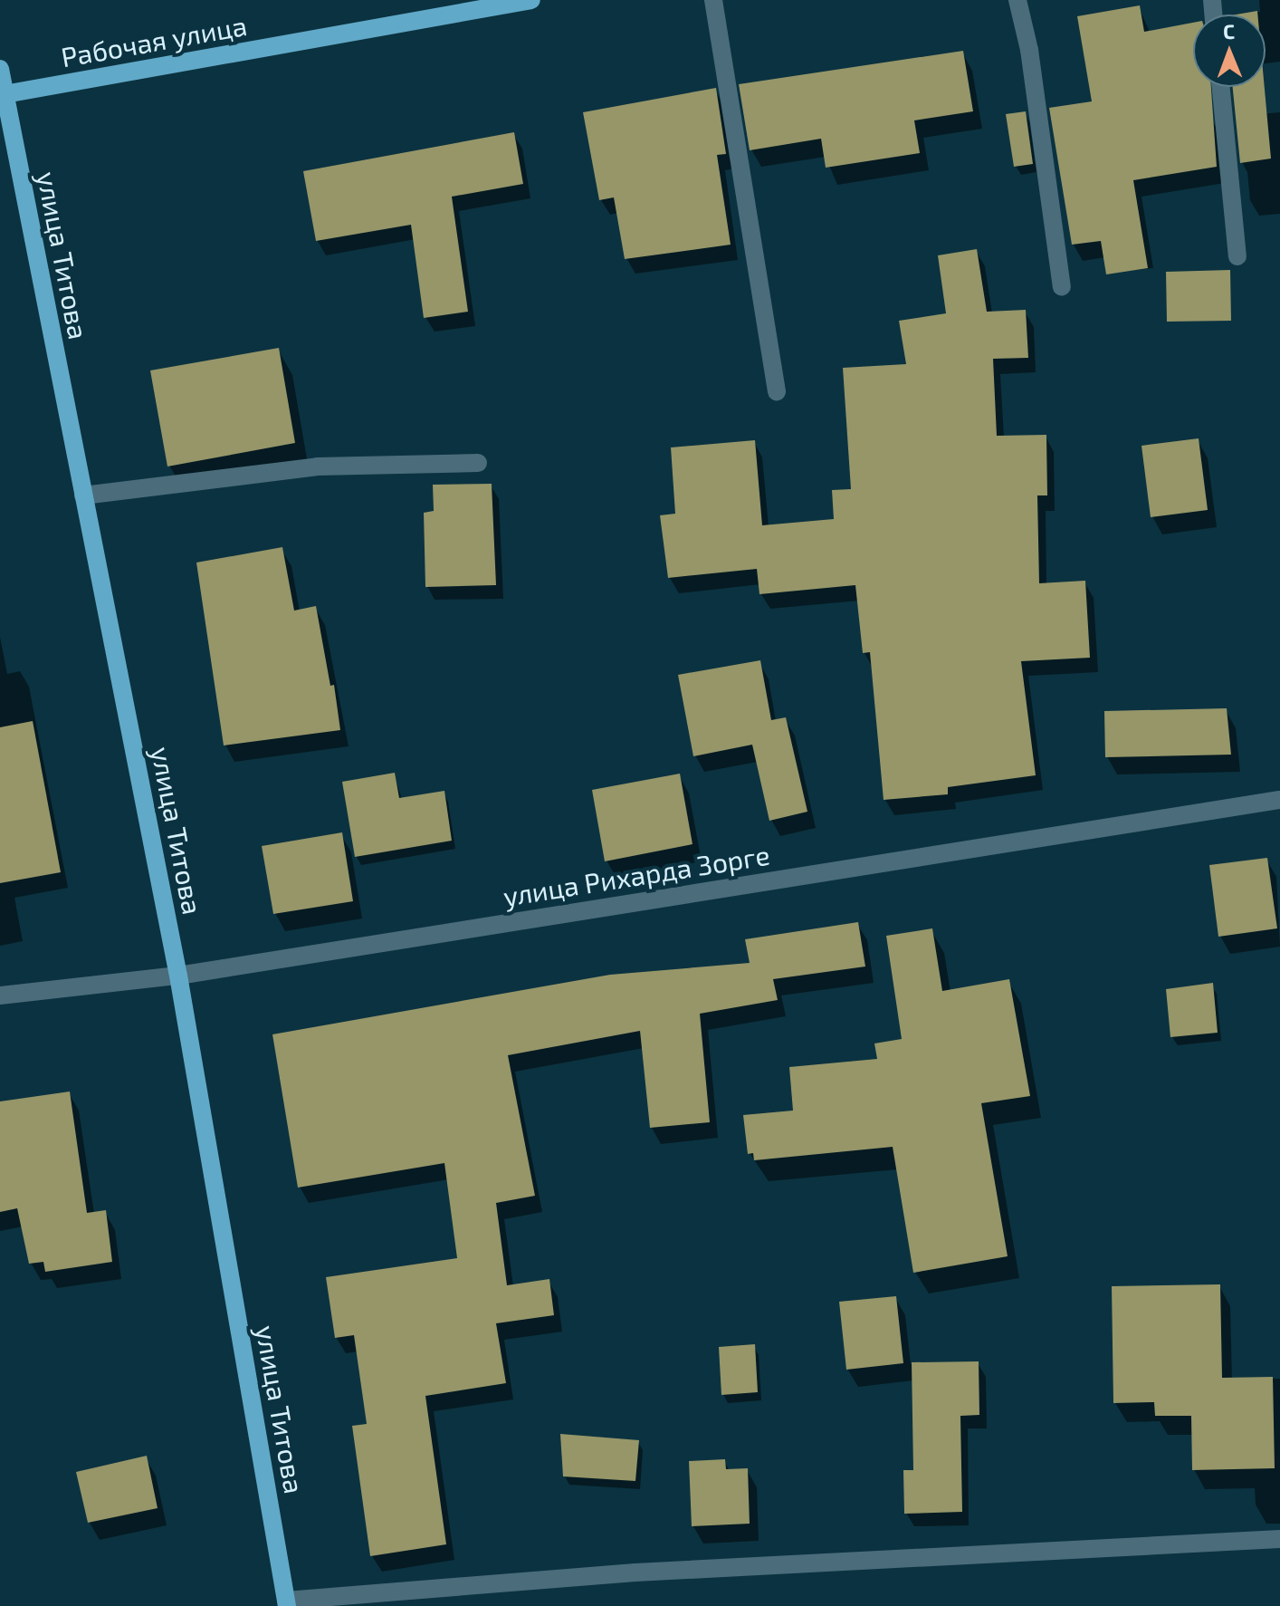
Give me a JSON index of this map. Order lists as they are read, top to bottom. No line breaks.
{"streets":{"main road":["Рабочая улица","улица Титова"],"street":["улица Рихарда Зорге"]},"crossings":[["Рабочая улица","улица Титова"],["улица Титова","улица Рихарда Зорге"]],"north":"top"}
